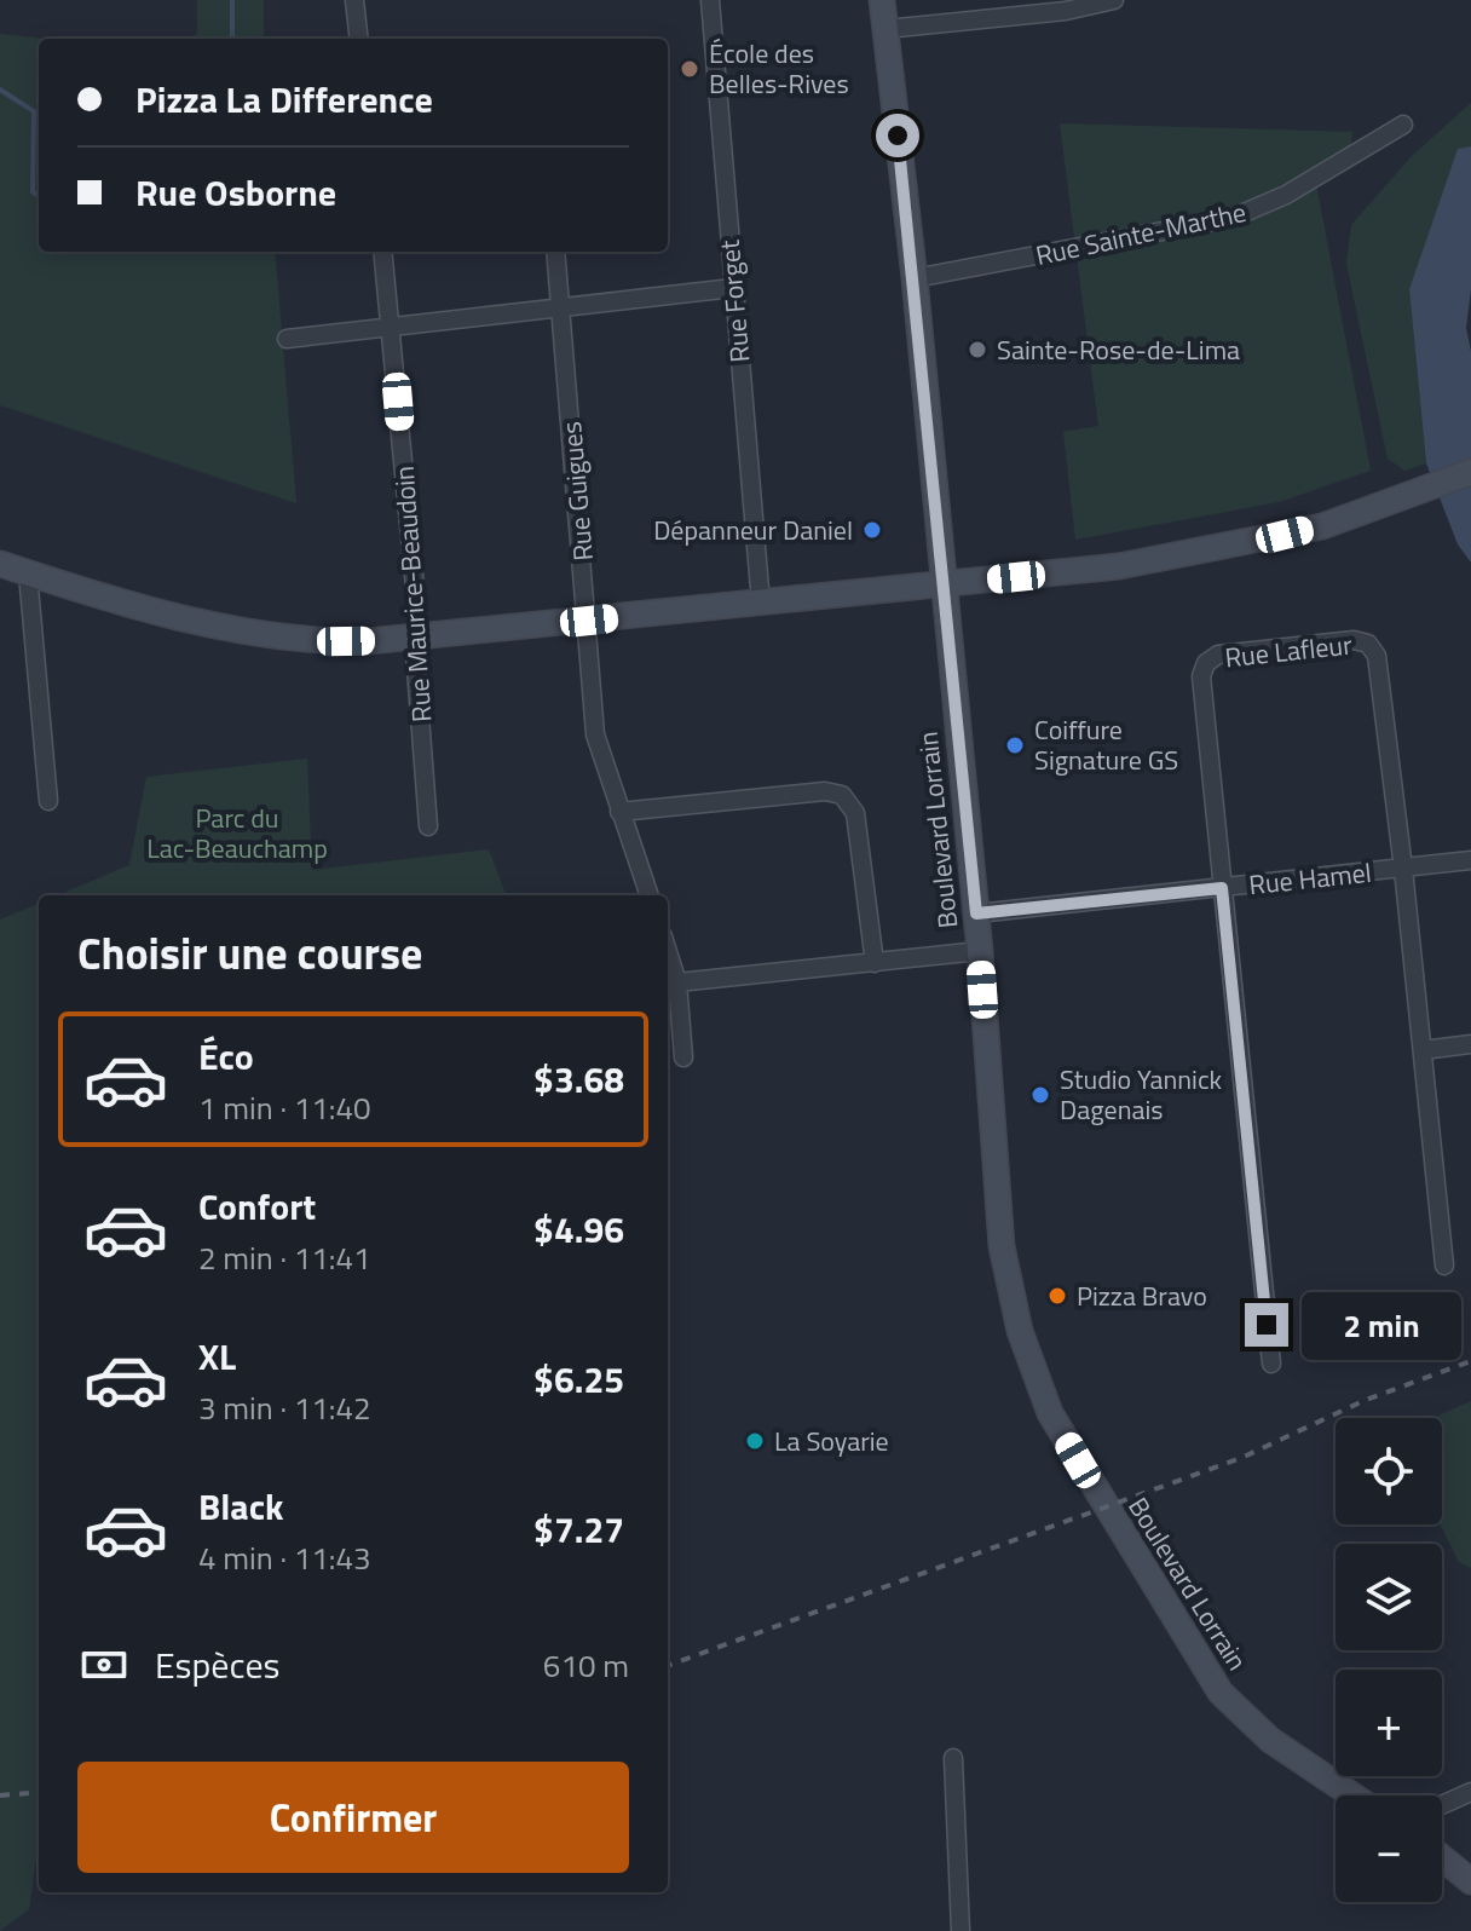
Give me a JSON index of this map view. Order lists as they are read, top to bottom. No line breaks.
{"streets":{"main road":["Boulevard Lorrain"],"street":["Rue Sainte-Marthe","Rue Forget","Rue Guigues","Rue Maurice-Beaudoin","Rue Lafleur","Rue Hamel"]},"crossings":[["Rue Sainte-Marthe","Boulevard Lorrain"],["Rue Lafleur","Rue Hamel"],["Boulevard Lorrain","Rue Hamel"]],"parks":["Parc du Lac-Beauchamp"],"places":["École des Belles-Rives","Sainte-Rose-de-Lima","Dépanneur Daniel","Coiffure Signature GS","Studio Yannick Dagenais","Pizza Bravo","La Soyarie"],"page":{"banner":["Pizza La Difference","Rue Osborne"],"heading":"Choisir une course","list":[{"name":"Éco","note":"1 min · 11:40","value":"$3.68"},{"name":"Confort","note":"2 min · 11:41","value":"$4.96"},{"name":"XL","note":"3 min · 11:42","value":"$6.25"},{"name":"Black","note":"4 min · 11:43","value":"$7.27"}],"bubble":"2 min","map_buttons":["+","−"],"pay":["Espèces","610 m"],"buttons":"Confirmer"}}
